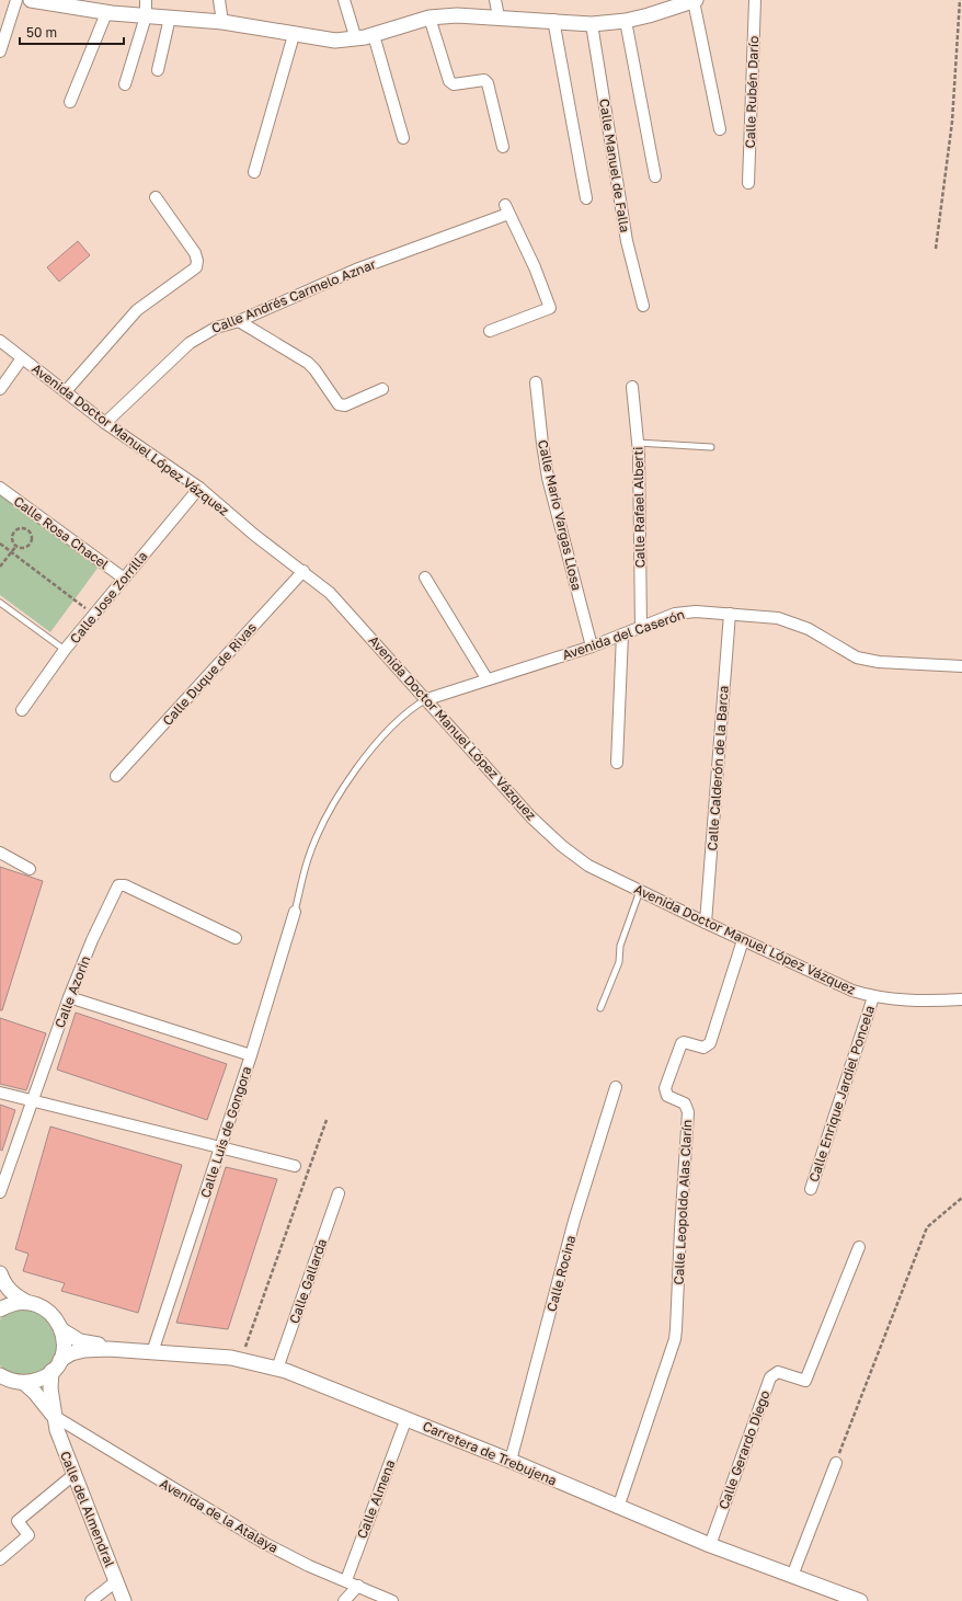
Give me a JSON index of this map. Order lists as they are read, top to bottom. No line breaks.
{"streets":{"street":["Calle Rubén Darío","Calle Manuel de Falla","Calle Andrés Carmelo Aznar","Avenida Doctor Manuel López Vázquez","Calle Rafael Alberti","Calle Mario Vargas Llosa","Calle Rosa Chacel","Calle Jose Zorrilla","Avenida del Caserón","Calle Duque de Rivas","Calle Calderón de la Barca","Calle Azorin","Calle Enrique Jardiel Poncela","Calle Luis de Gongora","Calle Leopoldo Alas Clarín","Calle Rocina","Calle Gallarda","Calle Gerardo Diego","Carretera de Trebujena","Calle Almena","Calle del Almendral","Avenida de la Atalaya"]},"crossings":[["Calle Andrés Carmelo Aznar","Avenida Doctor Manuel López Vázquez"],["Avenida Doctor Manuel López Vázquez","Calle Jose Zorrilla"],["Avenida Doctor Manuel López Vázquez","Avenida del Caserón"],["Avenida Doctor Manuel López Vázquez","Calle Duque de Rivas"],["Avenida Doctor Manuel López Vázquez","Calle Calderón de la Barca"],["Avenida Doctor Manuel López Vázquez","Calle Enrique Jardiel Poncela"],["Avenida Doctor Manuel López Vázquez","Calle Leopoldo Alas Clarín"],["Calle Rafael Alberti","Avenida del Caserón"],["Calle Mario Vargas Llosa","Avenida del Caserón"],["Calle Rosa Chacel","Calle Jose Zorrilla"],["Avenida del Caserón","Calle Calderón de la Barca"],["Calle Luis de Gongora","Carretera de Trebujena"],["Calle Leopoldo Alas Clarín","Carretera de Trebujena"],["Calle Rocina","Carretera de Trebujena"],["Calle Gallarda","Carretera de Trebujena"],["Calle Gerardo Diego","Carretera de Trebujena"],["Carretera de Trebujena","Calle Almena"],["Calle Almena","Avenida de la Atalaya"],["Calle del Almendral","Avenida de la Atalaya"]],"scale_bar":"50 m"}
